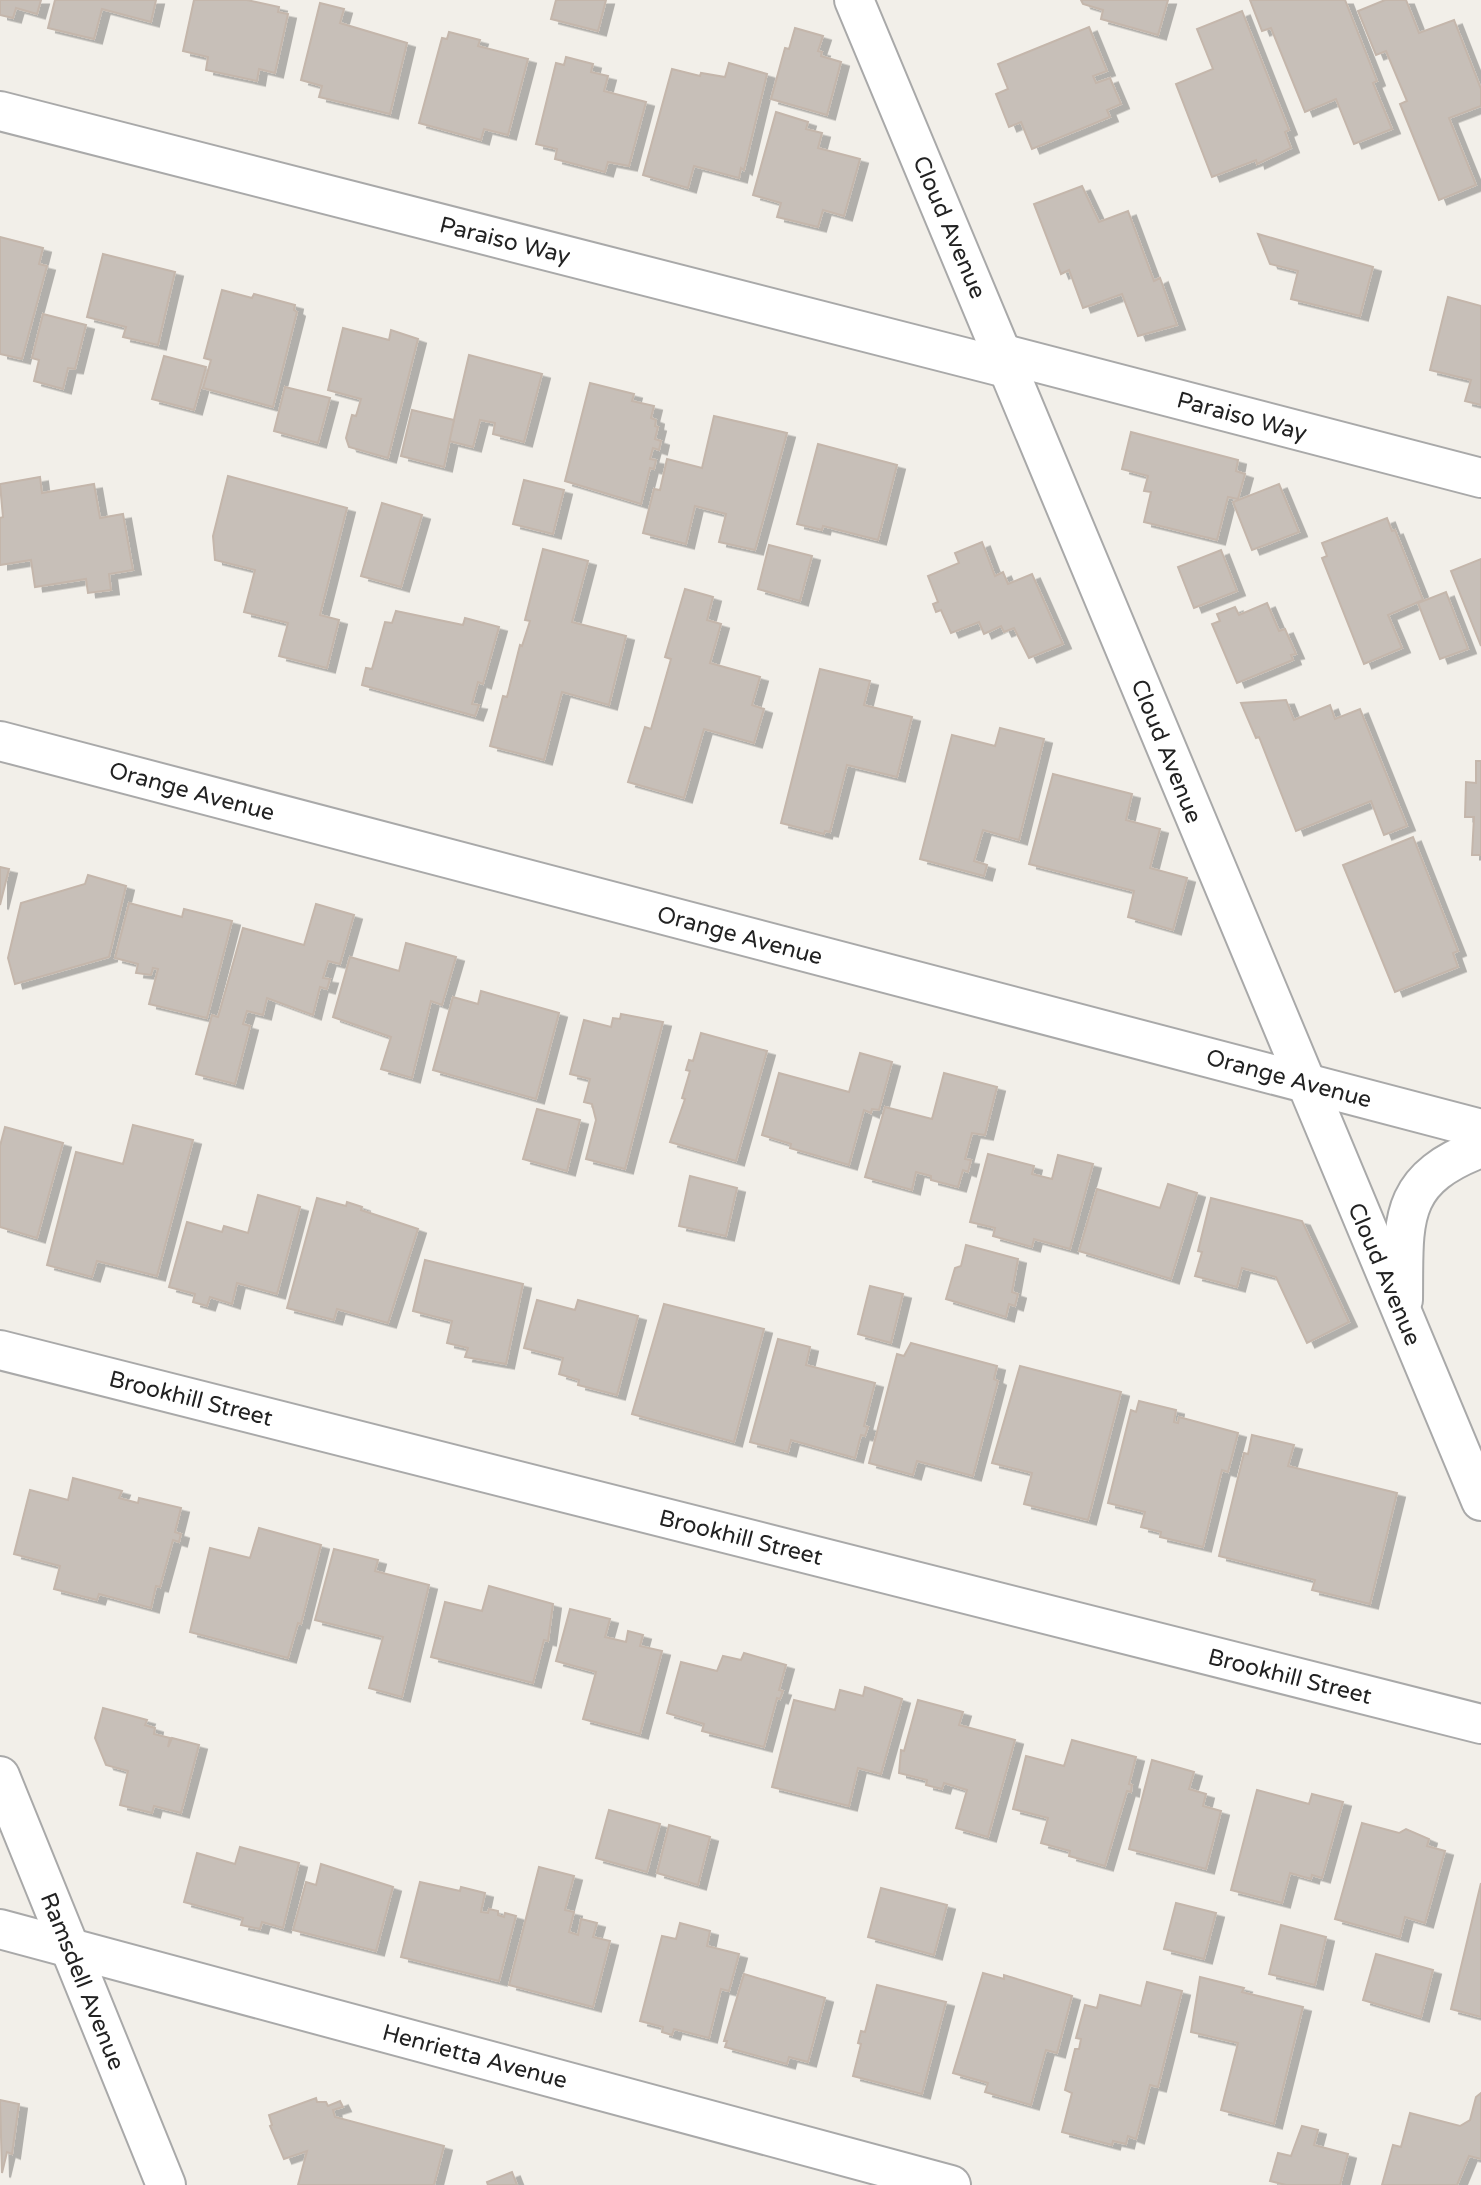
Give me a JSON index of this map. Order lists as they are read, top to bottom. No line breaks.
{"streets":{"street":["Cloud Avenue","Paraiso Way","Orange Avenue","Brookhill Street","Ramsdell Avenue","Henrietta Avenue"]},"crossings":[["Cloud Avenue","Paraiso Way"],["Cloud Avenue","Orange Avenue"],["Ramsdell Avenue","Henrietta Avenue"]]}
